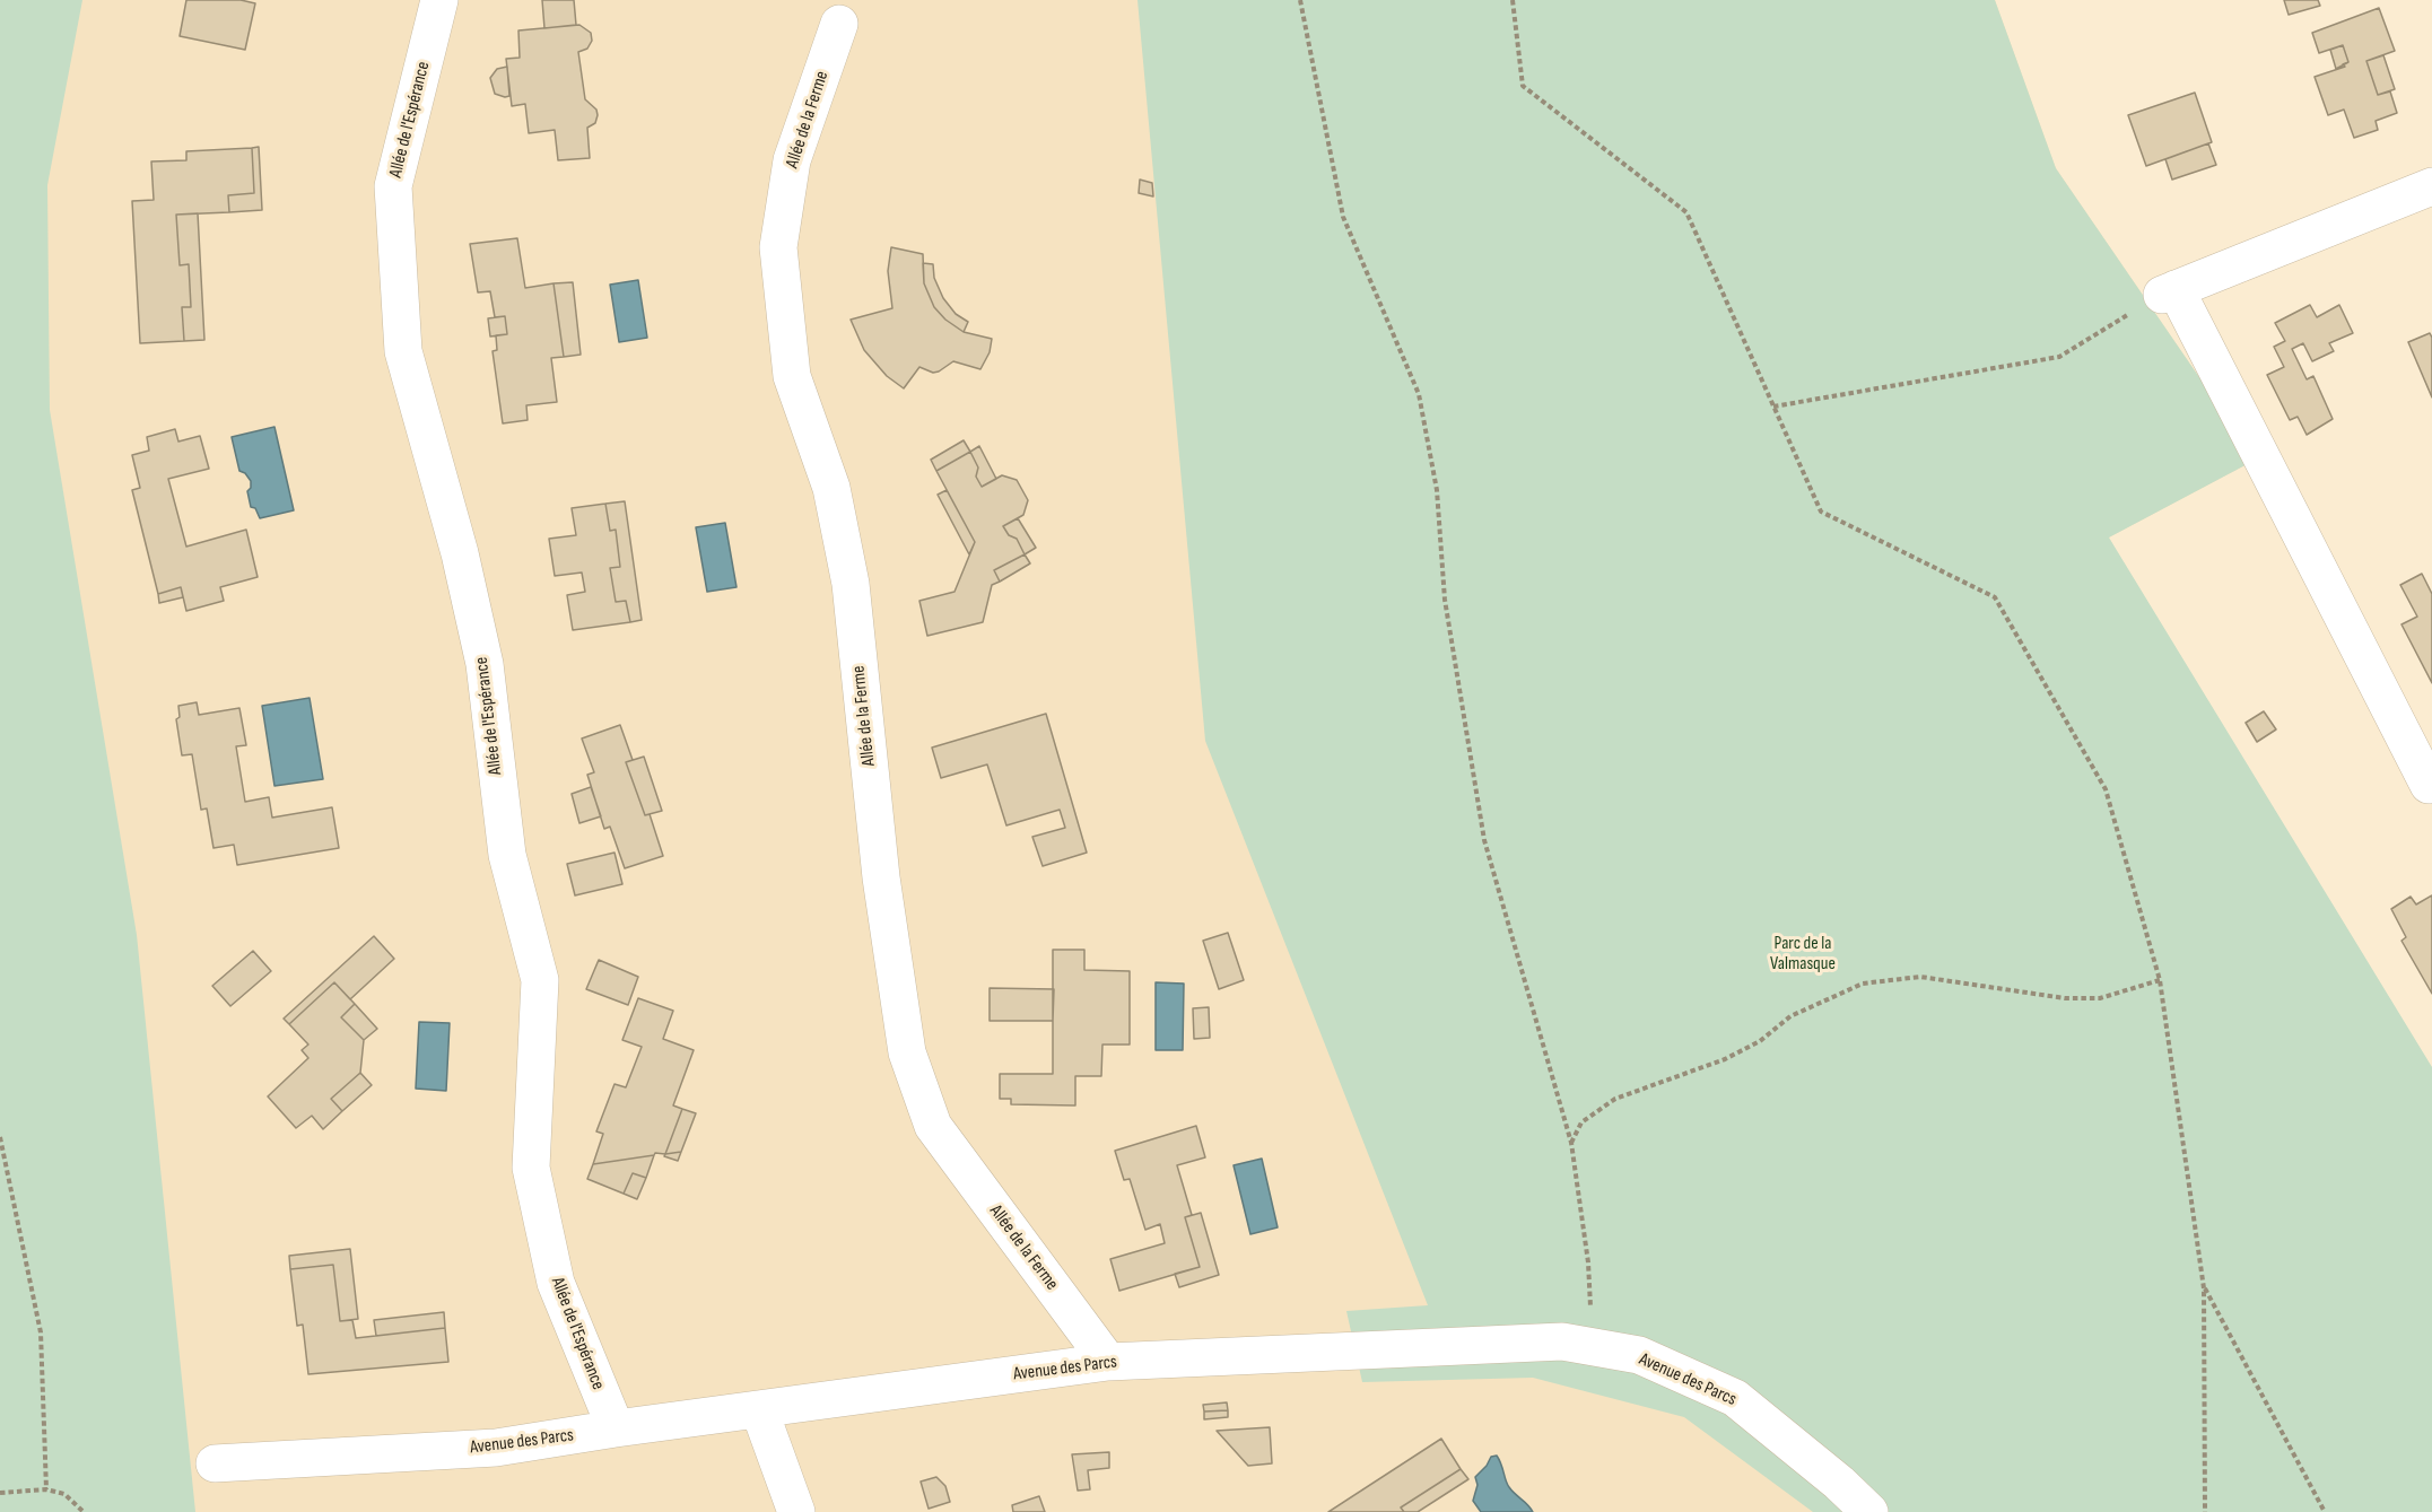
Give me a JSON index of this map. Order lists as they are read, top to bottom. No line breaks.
{"streets":{"street":["Allée de l'Espérance","Allée de la Ferme","Avenue des Parcs"]},"crossings":[["Allée de l'Espérance","Avenue des Parcs"],["Allée de la Ferme","Avenue des Parcs"]],"parks":["Parc de la Valmasque"]}
